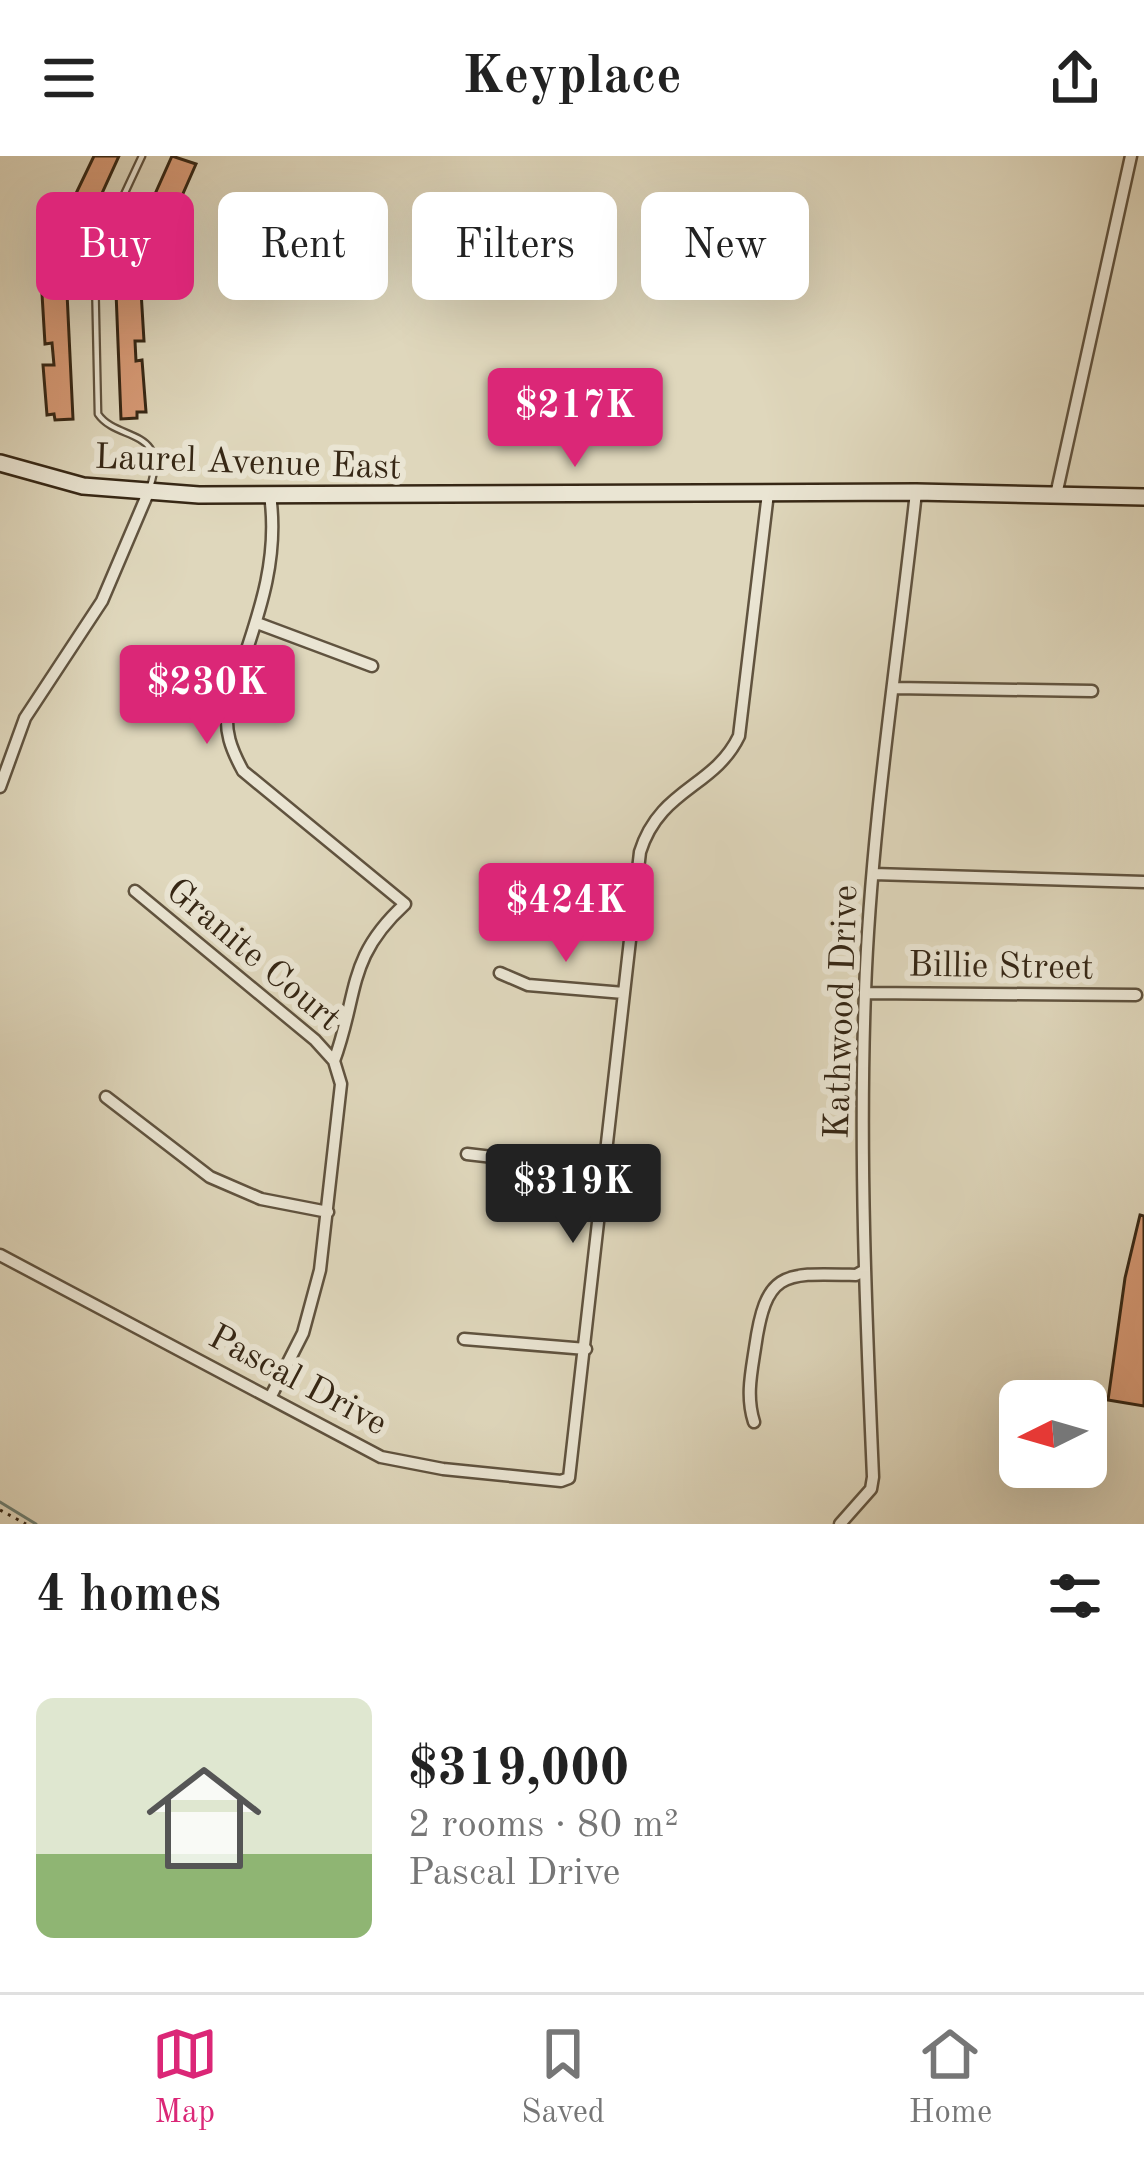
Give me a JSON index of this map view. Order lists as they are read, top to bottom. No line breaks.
{"streets":{"street":["Laurel Avenue East","Granite Court","Billie Street","Kathwood Drive","Pascal Drive"]},"crossings":[["Laurel Avenue East","Kathwood Drive"],["Laurel Avenue East","Pascal Drive"],["Billie Street","Kathwood Drive"]],"north":"left","page":{"header":"Keyplace","chip":["Buy","Rent","Filters","New"],"price":["$217K","$230K","$424K","$319K"],"heading":"4 homes","list":[{"name":"$319,000","note":"2 rooms · 80 m² · Pascal Drive"}],"tabs":["Map","Saved","Home"]}}
